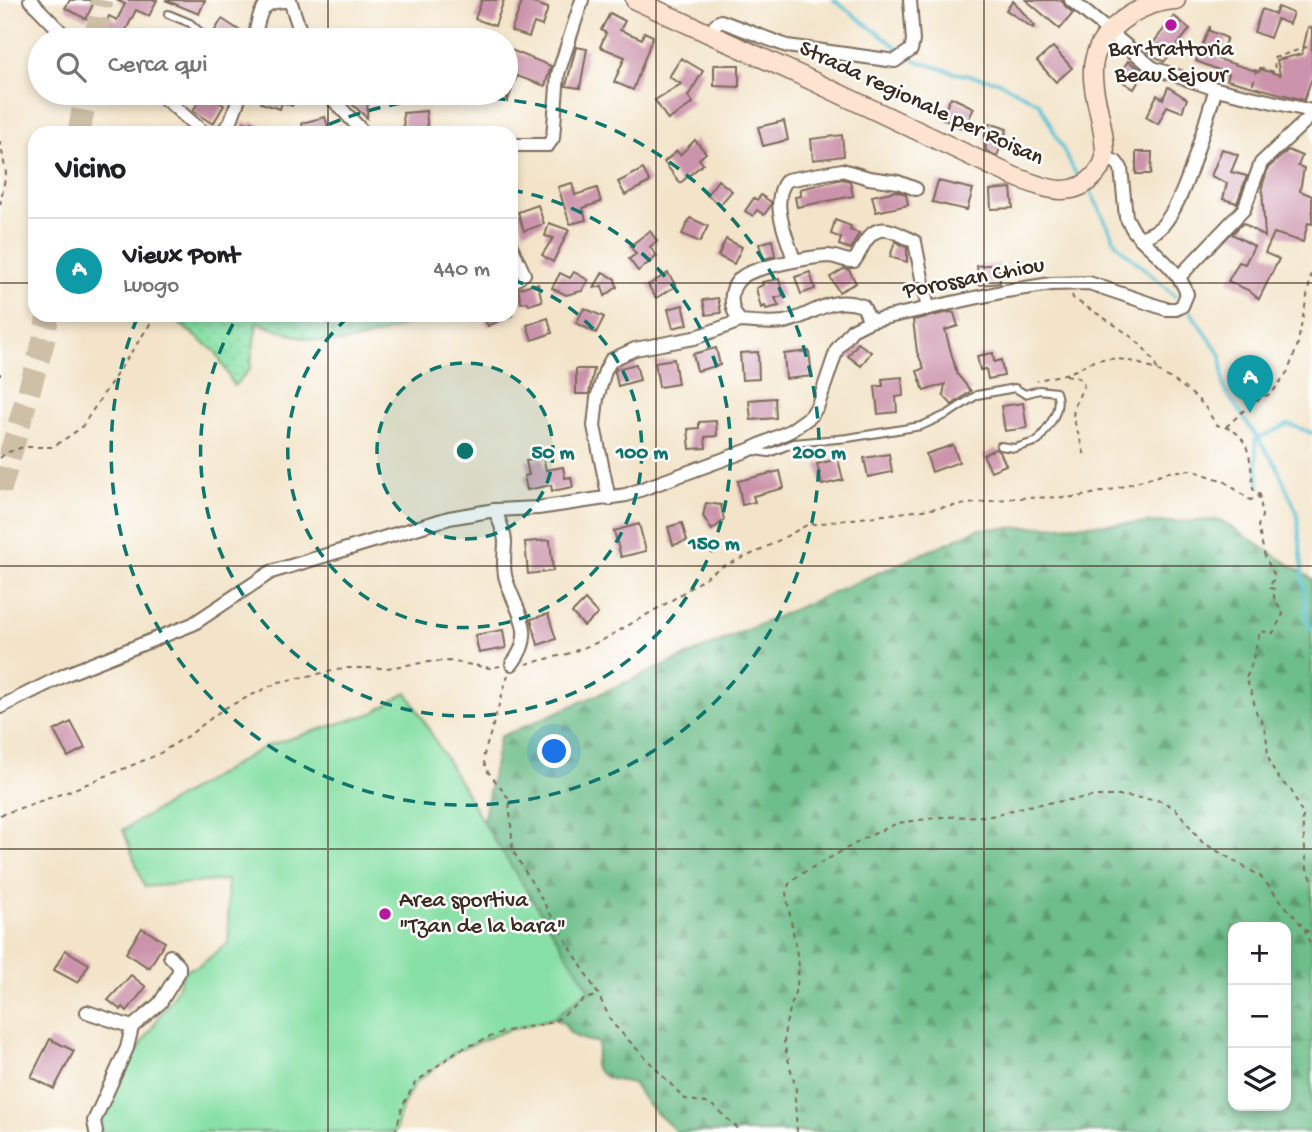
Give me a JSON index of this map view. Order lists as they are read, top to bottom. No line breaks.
{"streets":{"main road":["Strada regionale per Roisan"],"street":["Porossan Chiou"]},"places":["Bar trattoria Beau Sejour","Area sportiva \"Tzan de la bara\""],"page":{"search":"Cerca qui","heading":"Vicino","list":[{"mark":"A","name":"Vieux Pont","note":"Luogo","value":"440 m"}],"pins":"A","map_buttons":["+","−"]},"rings":["50 m","100 m","200 m","150 m"]}
